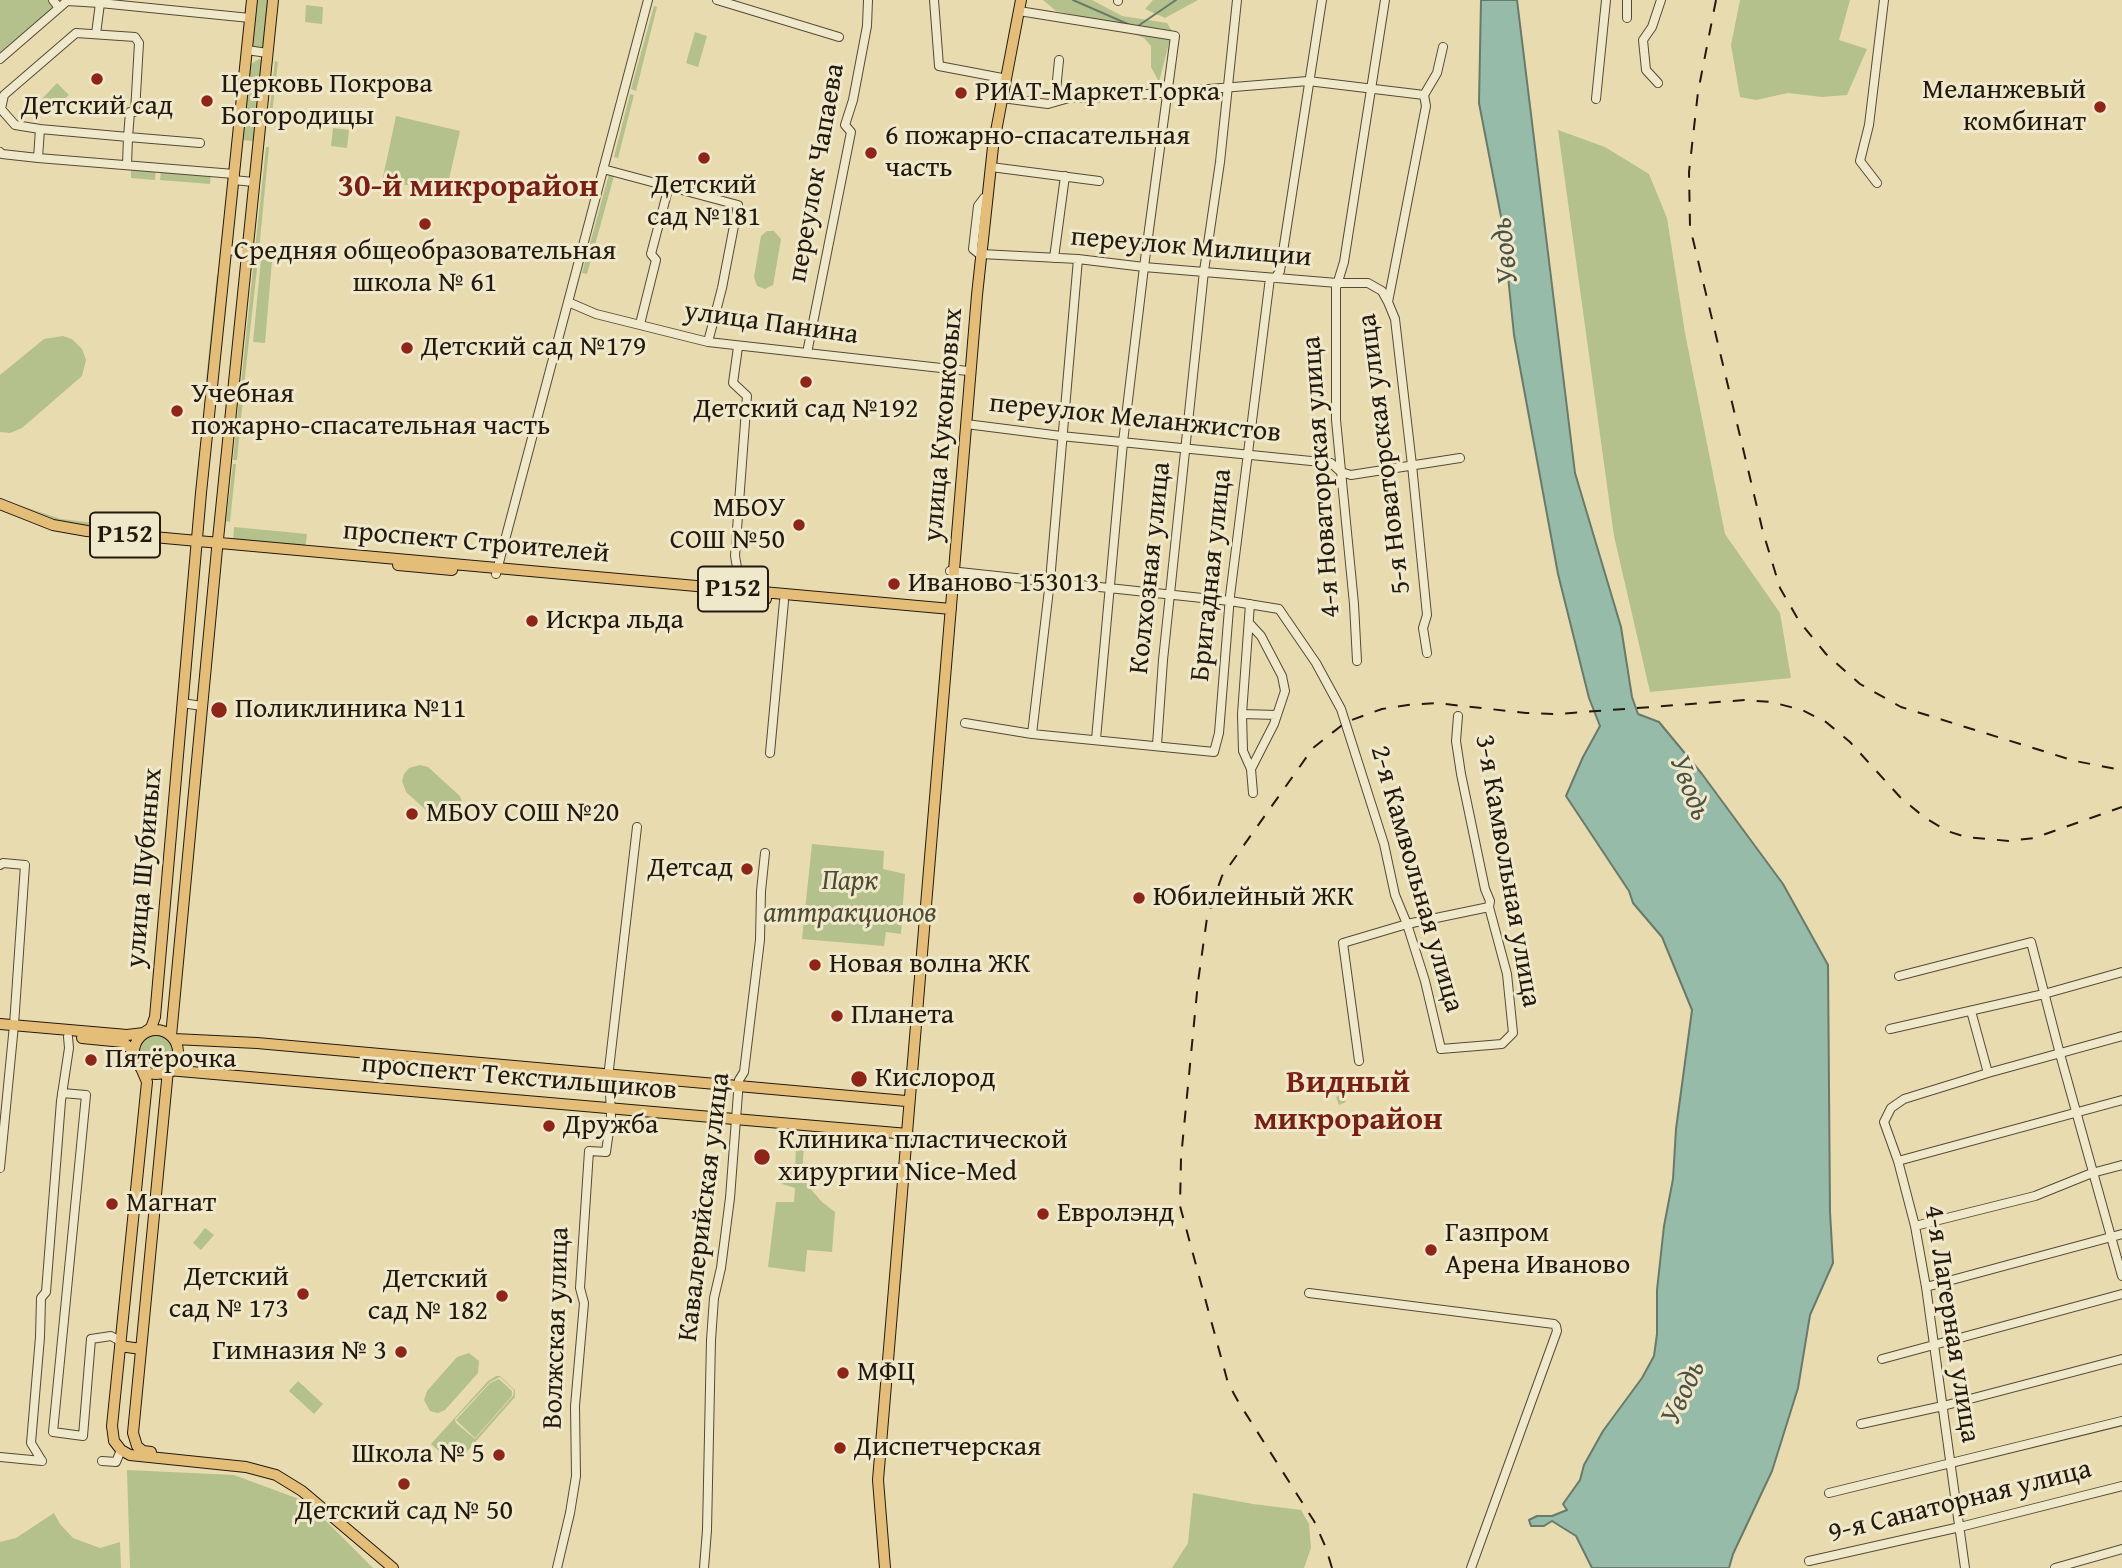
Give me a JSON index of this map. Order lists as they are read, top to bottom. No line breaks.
{"streets":{"main road":["улица Куконковых","Р152","проспект Строителей","улица Шубиных","проспект Текстильщиков"],"street":["переулок Чапаева","переулок Милиции","улица Панина","переулок Меланжистов","5-я Новаторская улица","4-я Новаторская улица","Колхозная улица","Бригадная улица","3-я Камвольная улица","2-я Камвольная улица","Кавалерийская улица","4-я Лагерная улица","Волжская улица","9-я Санаторная улица"]},"crossings":[["переулок Чапаева","улица Панина"],["переулок Милиции","улица Куконковых"],["переулок Милиции","5-я Новаторская улица"],["переулок Милиции","4-я Новаторская улица"],["переулок Милиции","Колхозная улица"],["переулок Милиции","Бригадная улица"],["улица Панина","улица Куконковых"],["переулок Меланжистов","улица Куконковых"],["переулок Меланжистов","5-я Новаторская улица"],["переулок Меланжистов","4-я Новаторская улица"],["переулок Меланжистов","Колхозная улица"],["переулок Меланжистов","Бригадная улица"],["улица Куконковых","проспект Строителей"],["улица Куконковых","2-я Камвольная улица"],["улица Куконковых","проспект Текстильщиков"],["проспект Строителей","улица Шубиных"],["Колхозная улица","Бригадная улица"],["Колхозная улица","2-я Камвольная улица"],["Бригадная улица","2-я Камвольная улица"],["улица Шубиных","проспект Текстильщиков"],["3-я Камвольная улица","2-я Камвольная улица"],["проспект Текстильщиков","Кавалерийская улица"],["проспект Текстильщиков","Волжская улица"],["4-я Лагерная улица","9-я Санаторная улица"]],"districts":["30-й микрорайон","Видный микрорайон"],"water":["Уводь"],"parks":["Парк аттракционов"],"places":["Детский сад","РИАТ-Маркет Горка","Церковь Покрова Богородицы","Меланжевый комбинат","6 пожарно-спасательная часть","Детский сад №181","Средняя общеобразовательная школа № 61","Детский сад №179","Детский сад №192","Учебная пожарно-спасательная часть","МБОУ СОШ №50","Иваново 153013","Искра льда","Поликлиника №11","МБОУ СОШ №20","Детсад","Юбилейный ЖК","Новая волна ЖК","Планета","Пятёрочка","Кислород","Дружба","Клиника пластической хирургии Nice-Med","Магнат","Евролэнд","Газпром Арена Иваново","Детский сад № 173","Детский сад № 182","Гимназия № 3","МФЦ","Диспетчерская","Школа № 5","Детский сад № 50"]}
